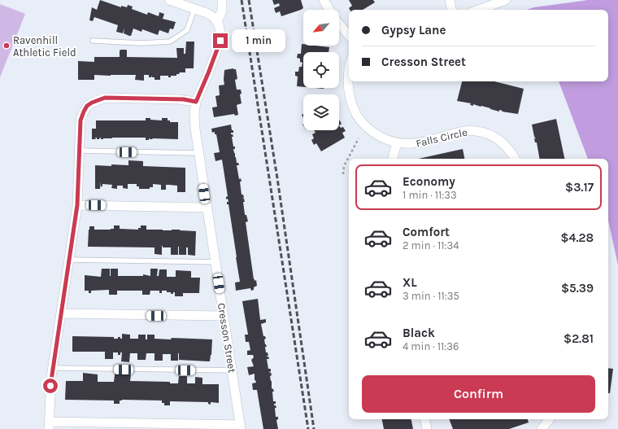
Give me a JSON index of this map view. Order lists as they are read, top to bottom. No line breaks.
{"streets":{"street":["Falls Circle","Cresson Street"]},"places":["Ravenhill Athletic Field"],"north":"bottom left","page":{"banner":["Gypsy Lane","Cresson Street"],"bubble":"1 min","list":[{"name":"Economy","note":"1 min · 11:33","value":"$3.17"},{"name":"Comfort","note":"2 min · 11:34","value":"$4.28"},{"name":"XL","note":"3 min · 11:35","value":"$5.39"},{"name":"Black","note":"4 min · 11:36","value":"$2.81"}],"buttons":"Confirm"}}
